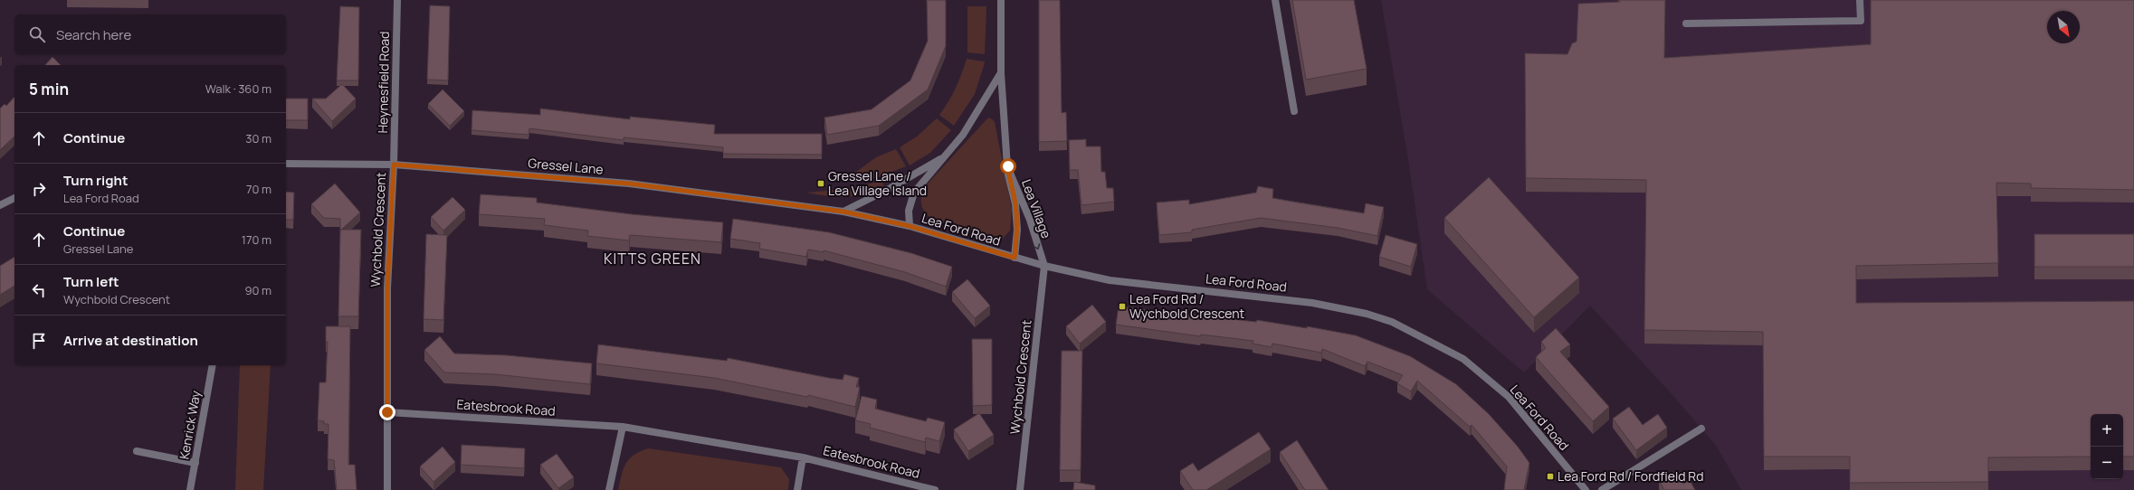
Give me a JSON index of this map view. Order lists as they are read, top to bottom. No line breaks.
{"streets":{"street":["Heynesfield Road","Gressel Lane","Lea Village","Wychbold Crescent","Lea Ford Road","Eatesbrook Road","Kenrick Way"]},"crossings":[["Heynesfield Road","Gressel Lane"],["Heynesfield Road","Wychbold Crescent"],["Gressel Lane","Wychbold Crescent"],["Gressel Lane","Lea Ford Road"],["Lea Village","Wychbold Crescent"],["Lea Village","Lea Ford Road"],["Wychbold Crescent","Lea Ford Road"],["Wychbold Crescent","Eatesbrook Road"]],"districts":["KITTS GREEN"],"places":{"transit":["Gressel Lane / Lea Village Island","Lea Ford Rd / Wychbold Crescent","Lea Ford Rd / Fordfield Rd"]},"north":"bottom right","page":{"search":"Search here","heading":["5 min","Walk · 360 m"],"list":[["Continue","30 m"],["Turn right","Lea Ford Road","70 m"],["Continue","Gressel Lane","170 m"],["Turn left","Wychbold Crescent","90 m"],"Arrive at destination"],"map_buttons":["+","−"]}}
